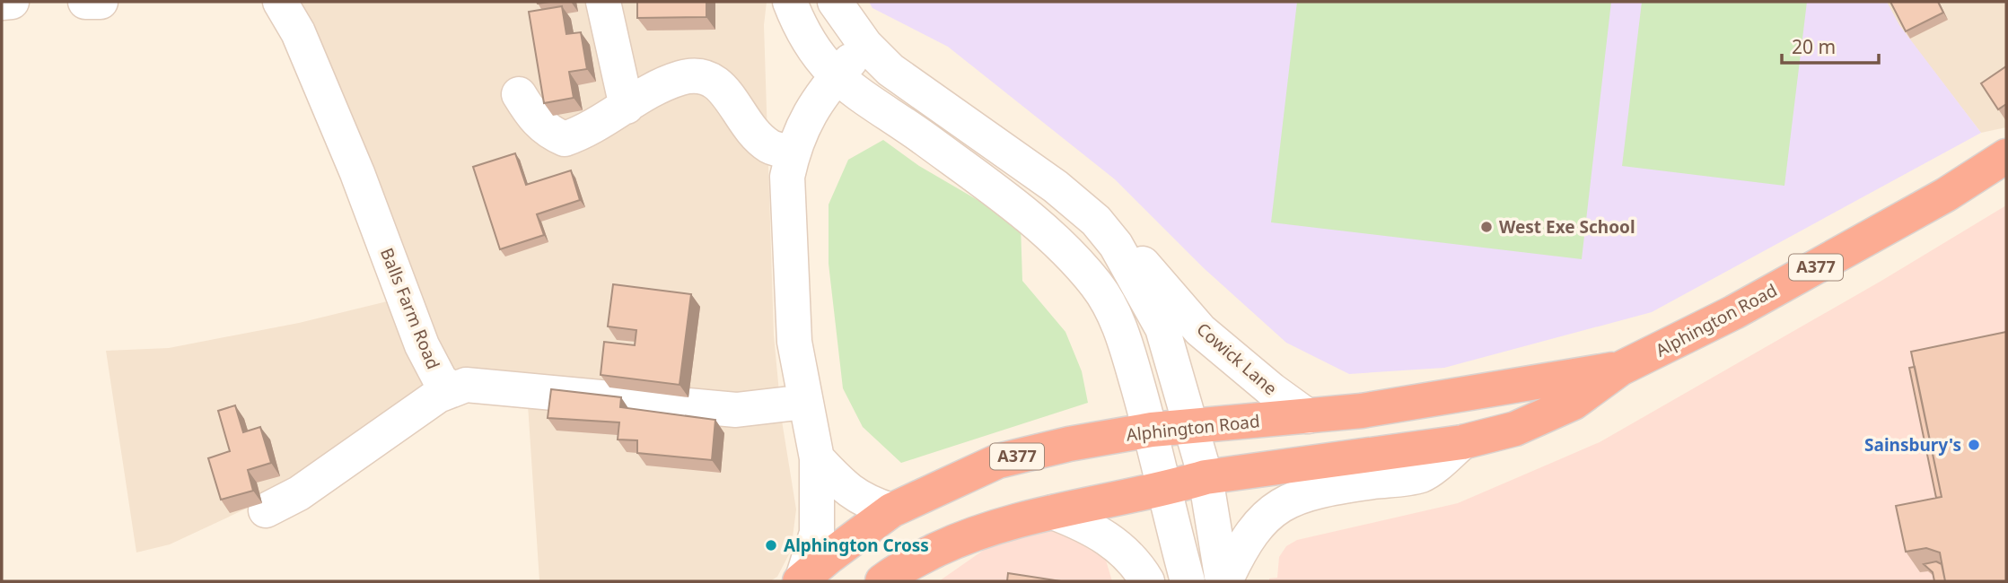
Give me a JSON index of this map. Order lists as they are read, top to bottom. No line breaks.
{"streets":{"highway":["A377","Alphington Road"],"street":["Balls Farm Road","Cowick Lane"]},"crossings":[["Alphington Road","Cowick Lane"]],"places":["West Exe School","Sainsbury's","Alphington Cross"],"scale_bar":"20 m"}
